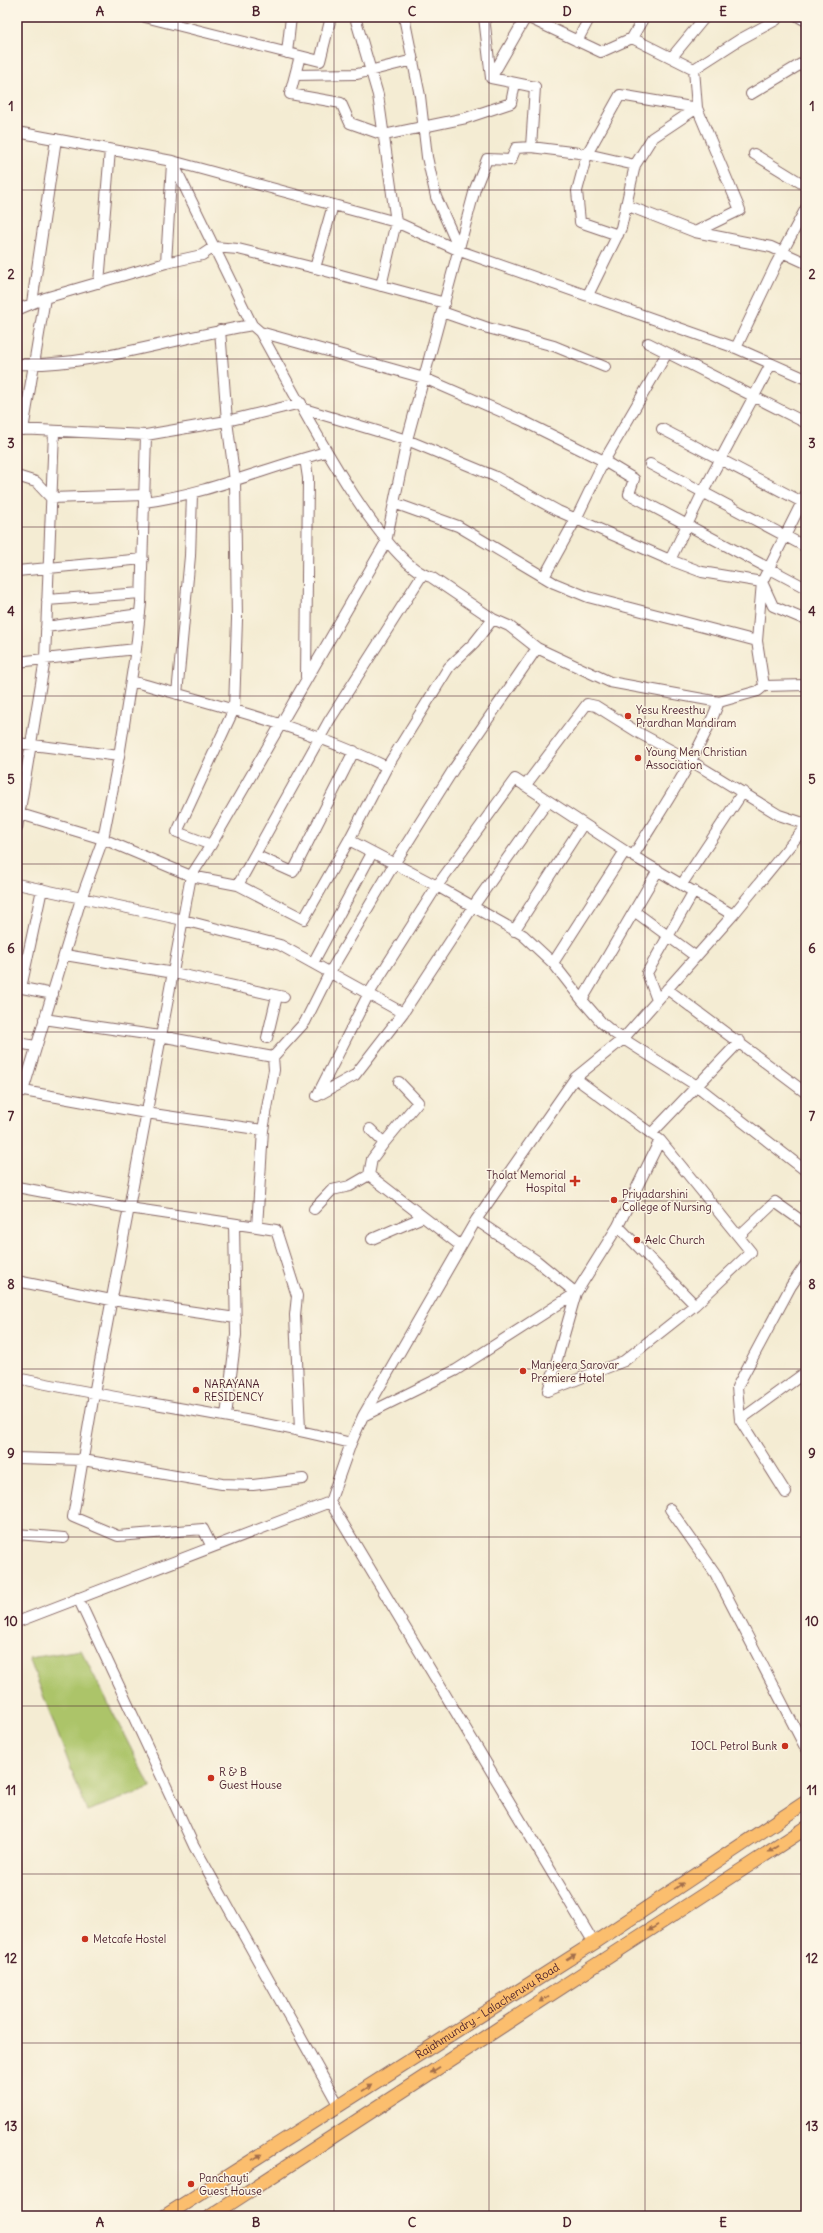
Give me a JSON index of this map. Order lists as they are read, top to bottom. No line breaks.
{"streets":{"main road":["Rajahmundry - Lalacheruvu Road"]},"places":{"other":["Yesu Kreesthu Prardhan Mandiram","Young Men Christian Association","Priyadarshini College of Nursing","Aelc Church","Manjeera Sarovar Premiere Hotel","NARAYANA RESIDENCY","IOCL Petrol Bunk","R & B Guest House","Metcafe Hostel","Panchayti Guest House"],"health":["Tholat Memorial Hospital"]},"grid":{"columns":["A","B","C","D","E"],"rows":["1","2","3","4","5","6","7","8","9","10","11","12","13"]}}
